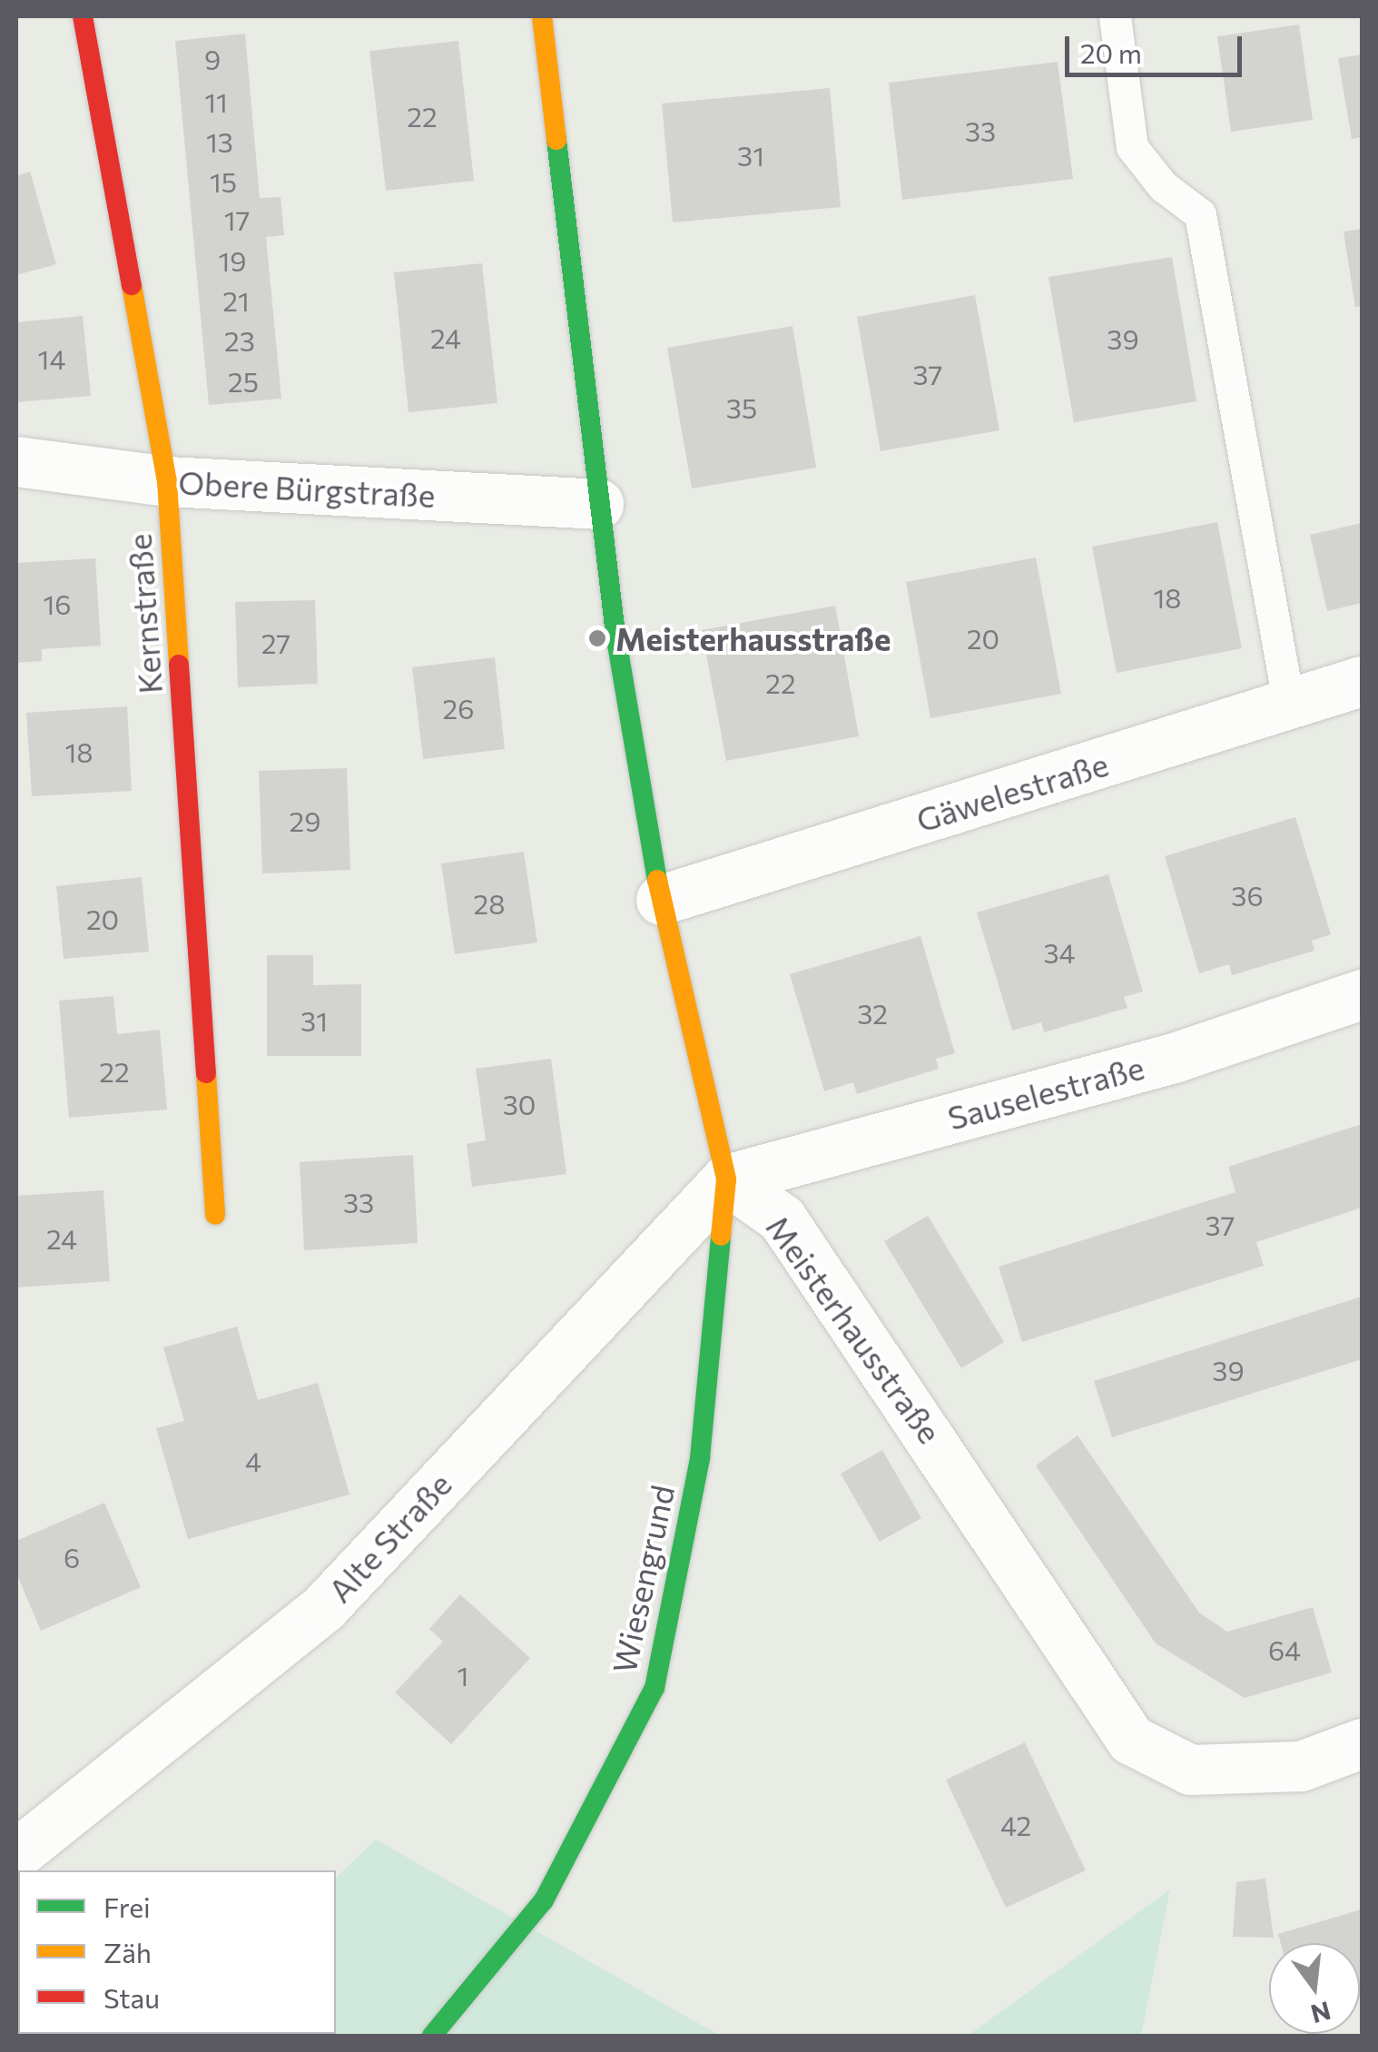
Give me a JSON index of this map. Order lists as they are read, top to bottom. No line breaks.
{"streets":{"street":["Obere Bürgstraße","Kernstraße","Gäwelestraße","Sauselestraße","Meisterhausstraße","Alte Straße","Wiesengrund"]},"crossings":[["Obere Bürgstraße","Kernstraße"],["Sauselestraße","Meisterhausstraße"],["Sauselestraße","Alte Straße"],["Sauselestraße","Wiesengrund"],["Meisterhausstraße","Alte Straße"],["Meisterhausstraße","Wiesengrund"],["Alte Straße","Wiesengrund"]],"places":["Meisterhausstraße"],"house_numbers":["9","11","22","33","13","31","15","17","19","21","24","39","23","14","37","25","35","18","16","20","27","22","26","18","29","36","28","20","34","32","31","22","30","33","37","24","39","4","6","64","1","42"],"legend":["Frei","Zäh","Stau"],"scale_bar":"20 m","north":"bottom"}
